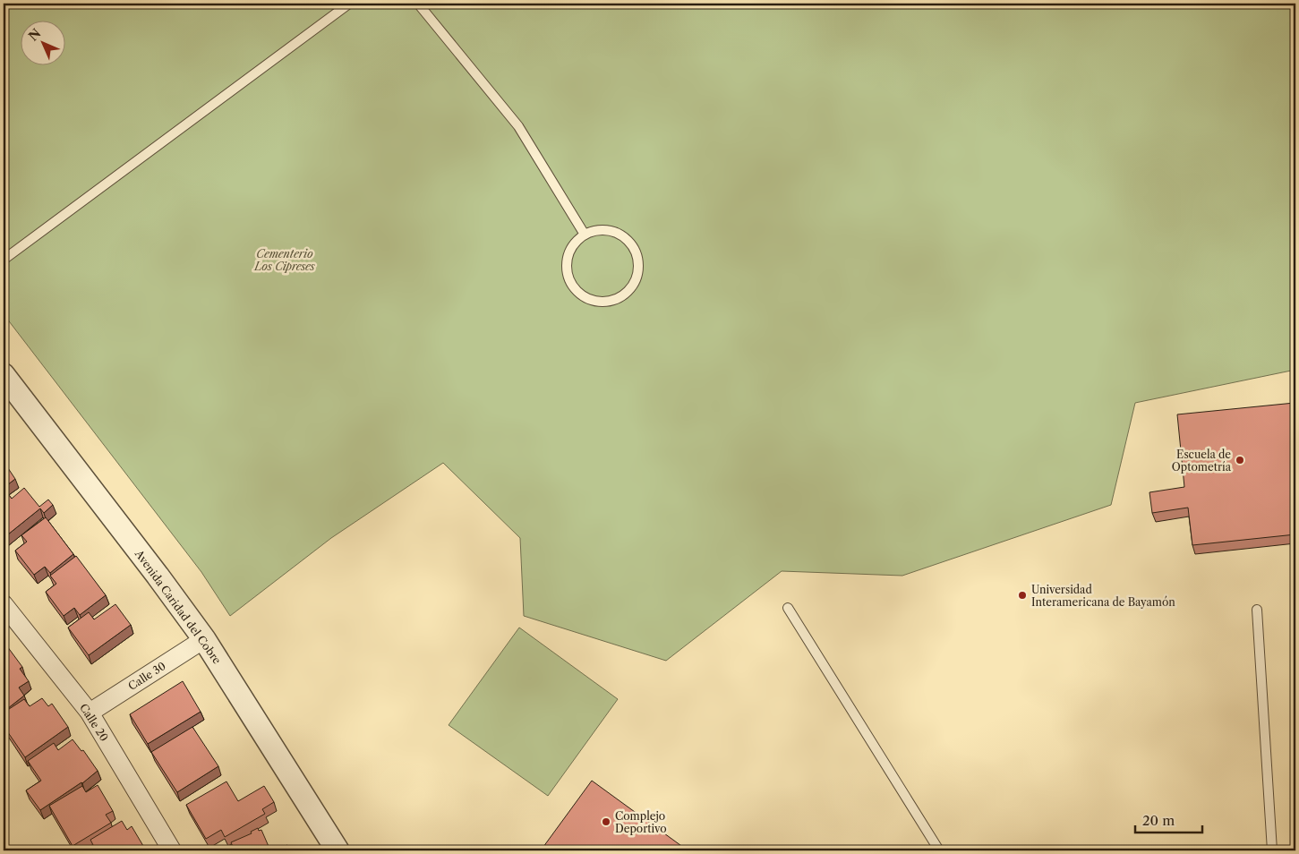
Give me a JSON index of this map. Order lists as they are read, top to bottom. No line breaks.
{"streets":{"street":["Avenida Caridad del Cobre","Calle 30","Calle 20"]},"crossings":[["Avenida Caridad del Cobre","Calle 30"],["Calle 30","Calle 20"]],"parks":["Cementerio Los Cipreses"],"places":["Escuela de Optometría","Universidad Interamericana de Bayamón","Complejo Deportivo"],"scale_bar":"20 m","north":"top left"}
